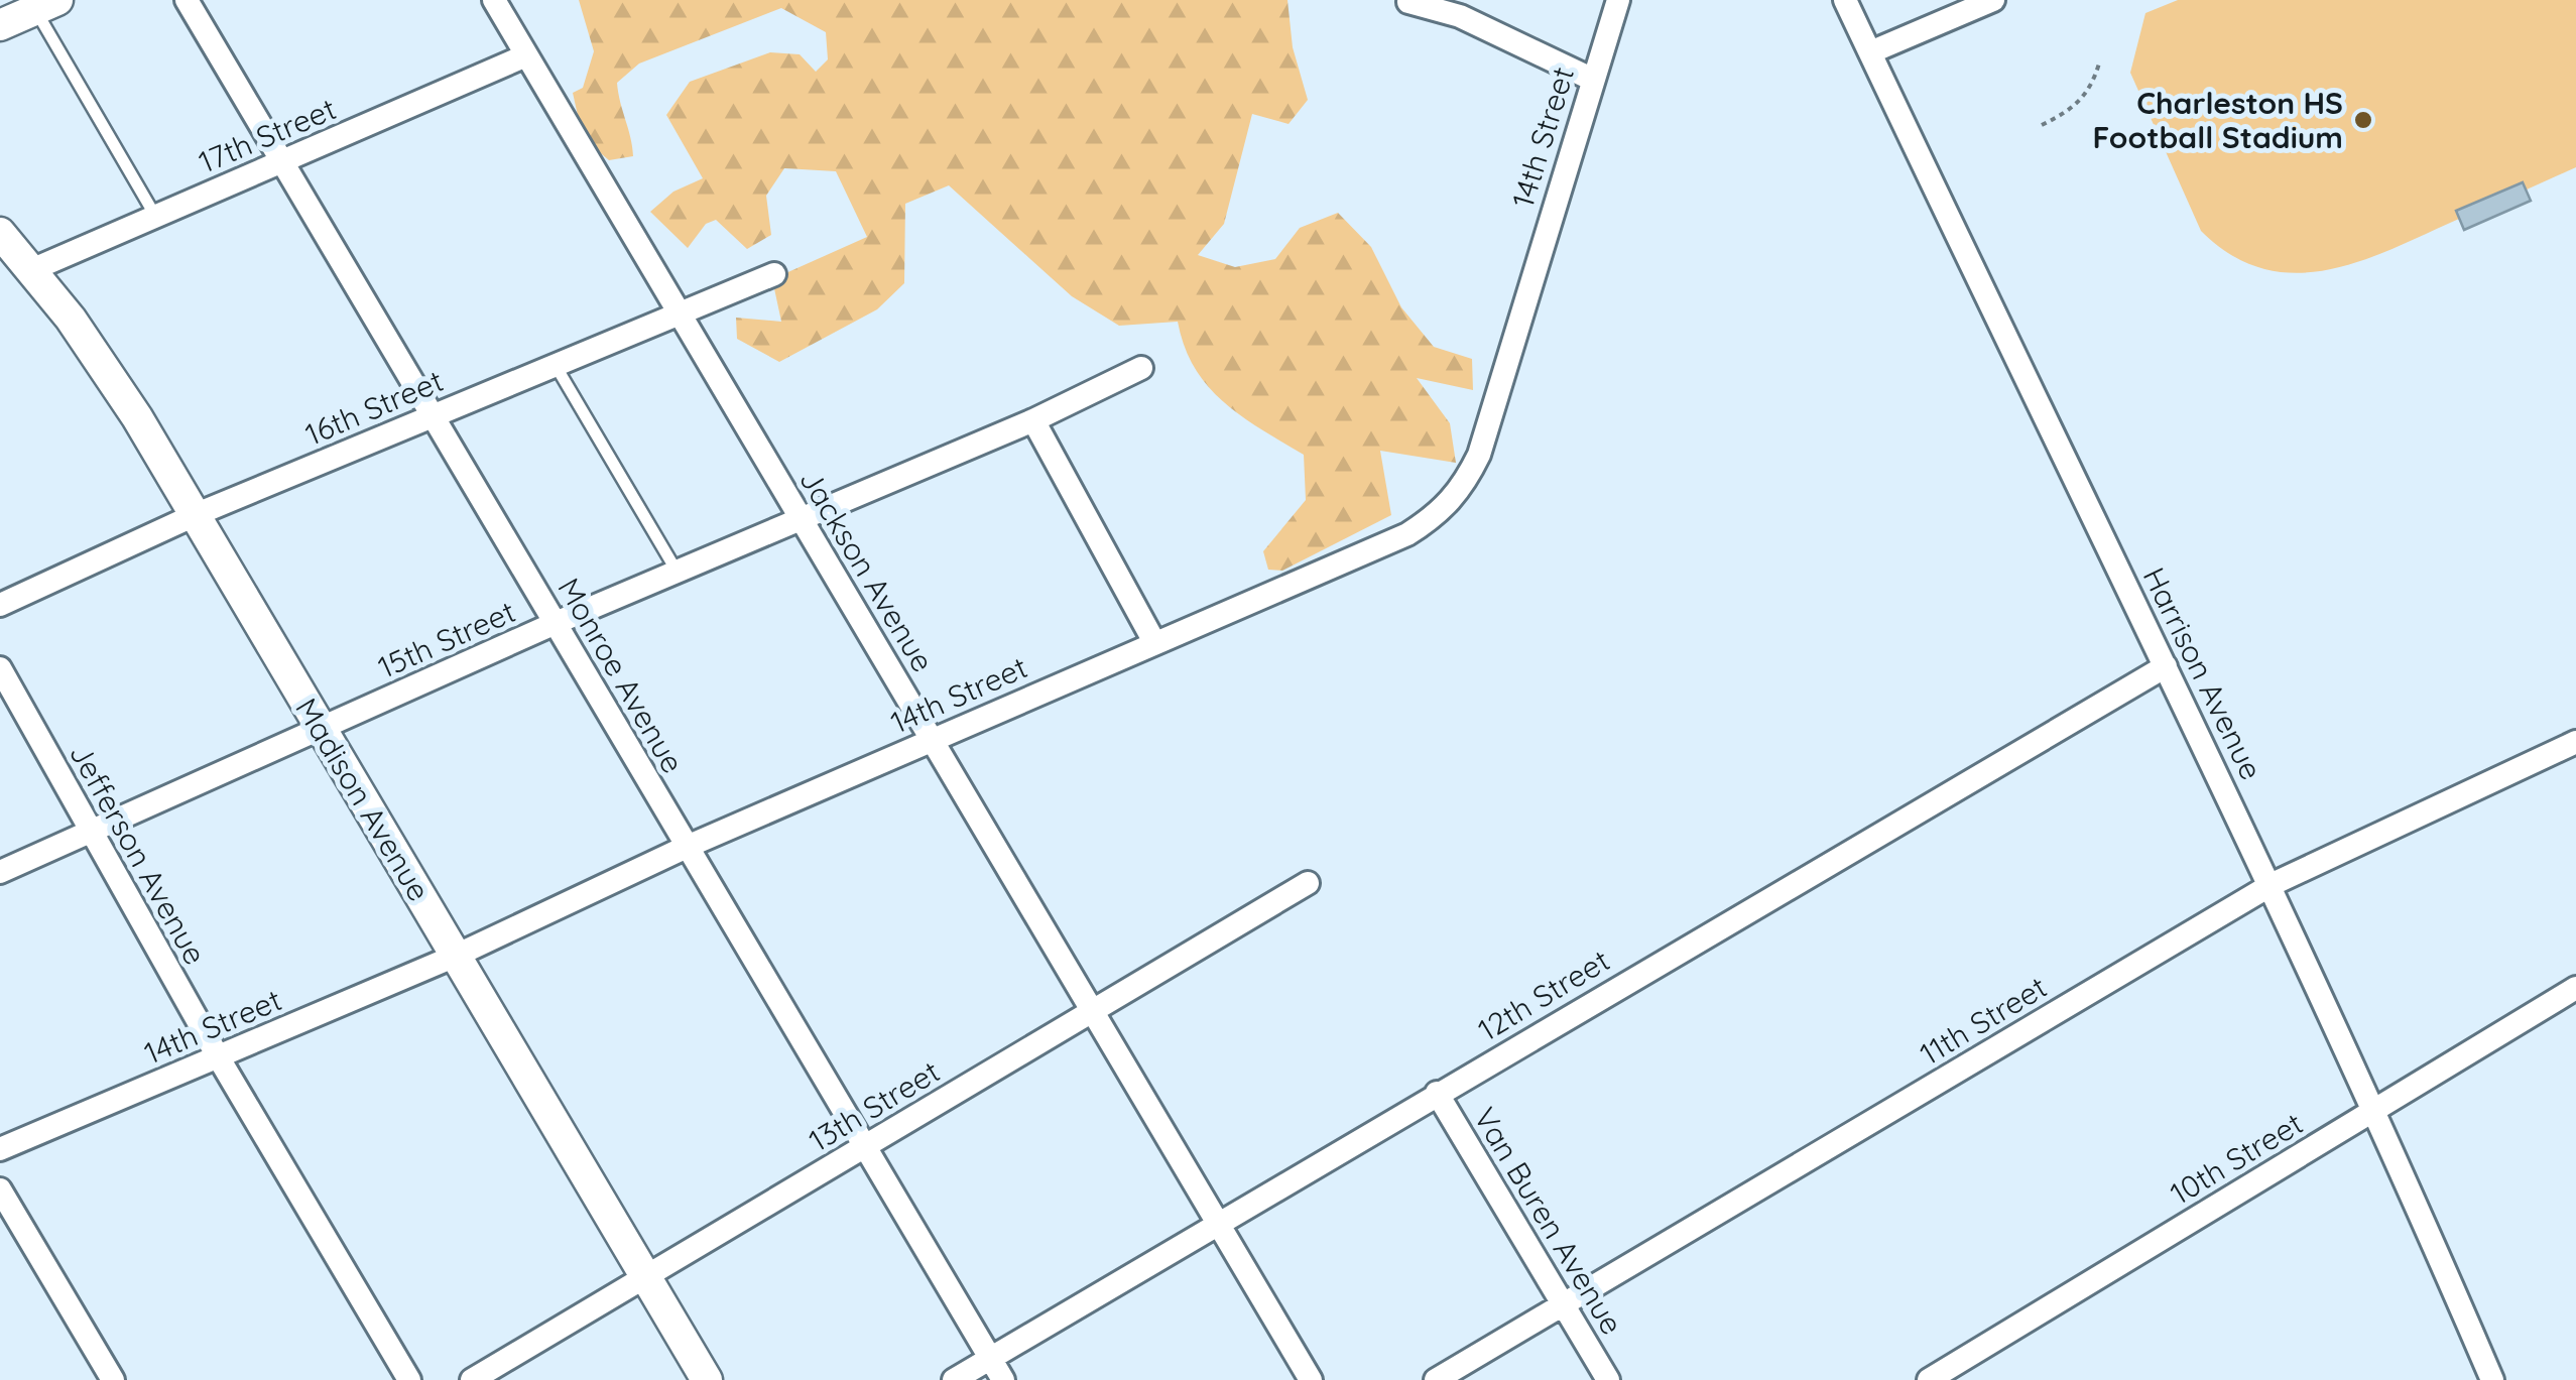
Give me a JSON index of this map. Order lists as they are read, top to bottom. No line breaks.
{"streets":{"street":["17th Street","14th Street","16th Street","Jackson Avenue","15th Street","Harrison Avenue","Monroe Avenue","Madison Avenue","Jefferson Avenue","12th Street","11th Street","13th Street","10th Street","Van Buren Avenue"]},"crossings":[["17th Street","Jackson Avenue"],["17th Street","Monroe Avenue"],["17th Street","Madison Avenue"],["14th Street","Jackson Avenue"],["14th Street","Monroe Avenue"],["14th Street","Madison Avenue"],["14th Street","Jefferson Avenue"],["16th Street","Jackson Avenue"],["16th Street","Monroe Avenue"],["16th Street","Madison Avenue"],["Jackson Avenue","15th Street"],["Jackson Avenue","12th Street"],["Jackson Avenue","13th Street"],["15th Street","Monroe Avenue"],["15th Street","Madison Avenue"],["15th Street","Jefferson Avenue"],["Harrison Avenue","12th Street"],["Harrison Avenue","11th Street"],["Harrison Avenue","10th Street"],["Monroe Avenue","12th Street"],["Monroe Avenue","13th Street"],["Madison Avenue","13th Street"],["12th Street","Van Buren Avenue"],["11th Street","Van Buren Avenue"]],"places":["Charleston HS Football Stadium"]}
